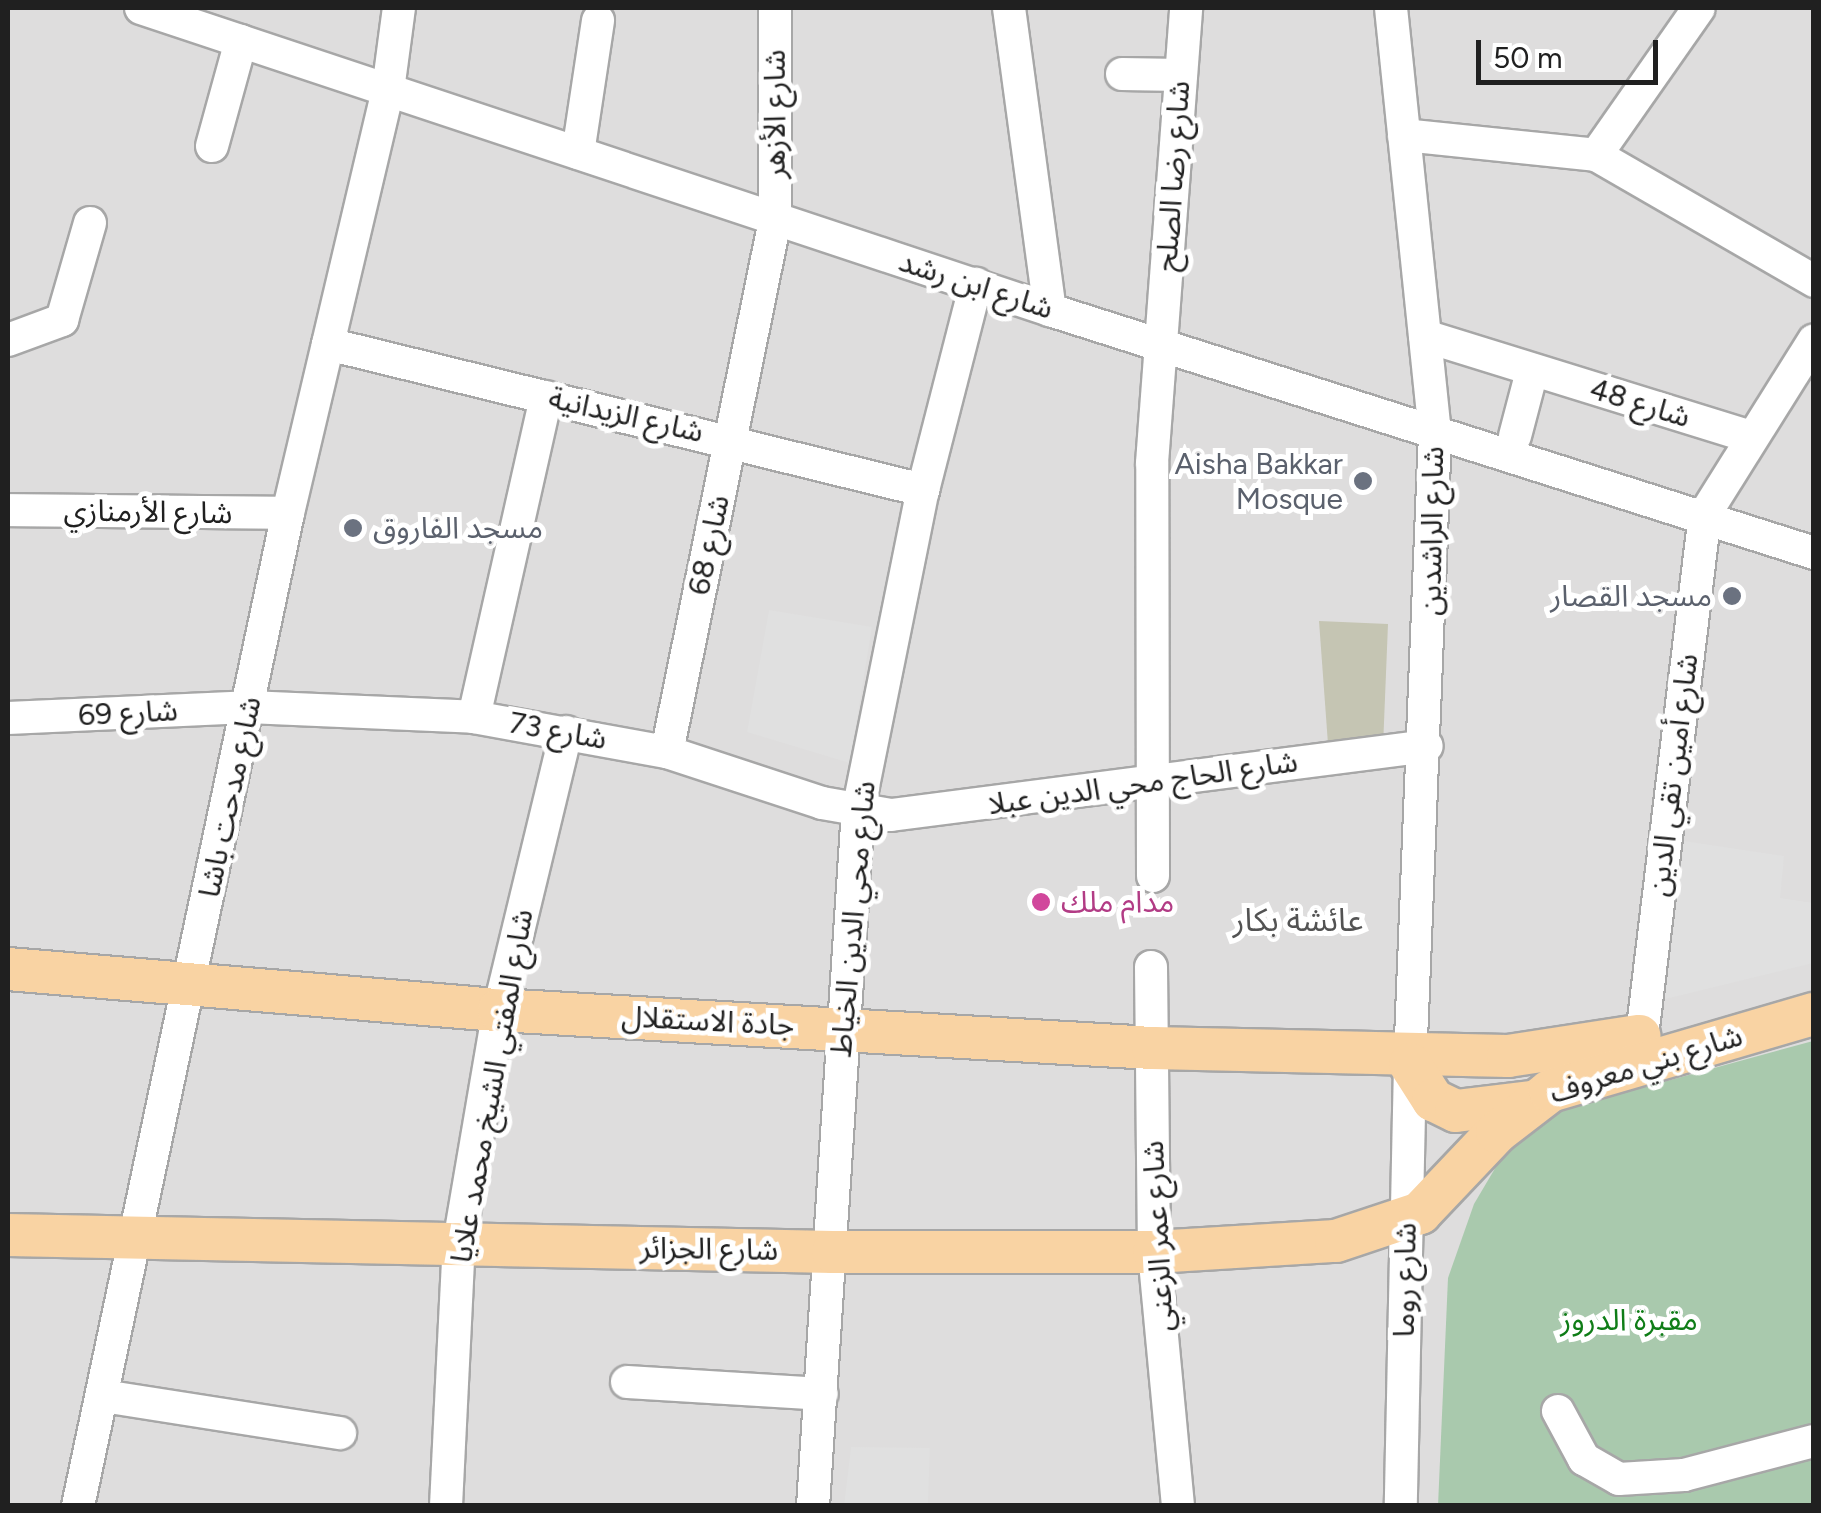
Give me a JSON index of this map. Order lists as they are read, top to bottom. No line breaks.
{"streets":{"main road":["جادة الاستقلال","شارع بني معروف","شارع الجزائر"],"street":["شارع الأزهر","شارع رضا الصلح","شارع ابن رشد","شارع 48","شارع الزيدانية","شارع الأرمنازي","شارع الراشدين","شارع 68","شارع 69","شارع 73","شارع أمين تقي الدين","شارع الحاج محي الدين عبلا","شارع مدحت باشا","شارع محي الدين الخياط","شارع المفتي الشيخ محمد علايا","شارع عمر الزعني","شارع روما"]},"crossings":[["شارع الأزهر","شارع ابن رشد"],["شارع الأزهر","شارع 68"],["شارع رضا الصلح","شارع ابن رشد"],["شارع ابن رشد","شارع الراشدين"],["شارع ابن رشد","شارع 68"],["شارع ابن رشد","شارع أمين تقي الدين"],["شارع ابن رشد","شارع مدحت باشا"],["شارع ابن رشد","شارع محي الدين الخياط"],["شارع 48","شارع الراشدين"],["شارع الزيدانية","شارع 68"],["شارع الزيدانية","شارع مدحت باشا"],["شارع الزيدانية","شارع محي الدين الخياط"],["شارع الأرمنازي","شارع مدحت باشا"],["شارع الراشدين","شارع الحاج محي الدين عبلا"],["شارع الراشدين","جادة الاستقلال"],["شارع الراشدين","شارع بني معروف"],["شارع الراشدين","شارع روما"],["شارع 68","شارع 73"],["شارع 69","شارع 73"],["شارع 69","شارع مدحت باشا"],["شارع 73","شارع الحاج محي الدين عبلا"],["شارع 73","شارع مدحت باشا"],["شارع 73","شارع محي الدين الخياط"],["شارع 73","شارع المفتي الشيخ محمد علايا"],["شارع أمين تقي الدين","شارع بني معروف"],["شارع الحاج محي الدين عبلا","شارع محي الدين الخياط"],["شارع مدحت باشا","جادة الاستقلال"],["شارع مدحت باشا","شارع الجزائر"],["شارع محي الدين الخياط","جادة الاستقلال"],["شارع محي الدين الخياط","شارع الجزائر"],["جادة الاستقلال","شارع بني معروف"],["جادة الاستقلال","شارع المفتي الشيخ محمد علايا"],["جادة الاستقلال","شارع عمر الزعني"],["جادة الاستقلال","شارع روما"],["شارع بني معروف","شارع الجزائر"],["شارع بني معروف","شارع روما"],["شارع المفتي الشيخ محمد علايا","شارع الجزائر"],["شارع عمر الزعني","شارع الجزائر"],["شارع الجزائر","شارع روما"]],"districts":["عائشة بكار"],"parks":["مقبرة الدروز"],"places":["Aisha Bakkar Mosque","مسجد الفاروق","مسجد القصار","مدام ملك"],"scale_bar":"50 m"}
